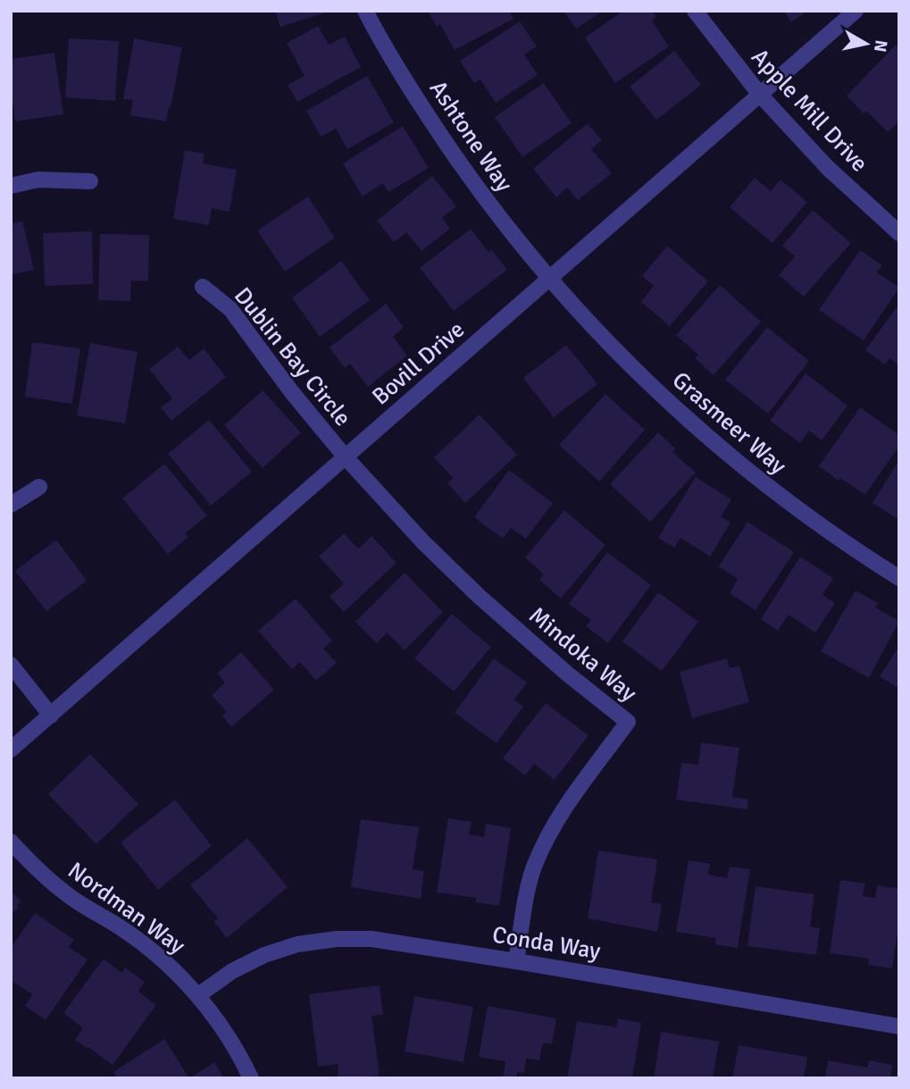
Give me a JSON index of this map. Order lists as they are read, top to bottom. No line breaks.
{"streets":{"street":["Apple Mill Drive","Ashtone Way","Dublin Bay Circle","Bovill Drive","Grasmeer Way","Mindoka Way","Nordman Way","Conda Way"]},"crossings":[["Apple Mill Drive","Bovill Drive"],["Ashtone Way","Bovill Drive"],["Ashtone Way","Grasmeer Way"],["Dublin Bay Circle","Bovill Drive"],["Dublin Bay Circle","Mindoka Way"],["Bovill Drive","Grasmeer Way"],["Bovill Drive","Mindoka Way"],["Mindoka Way","Conda Way"],["Nordman Way","Conda Way"]],"north":"right"}
